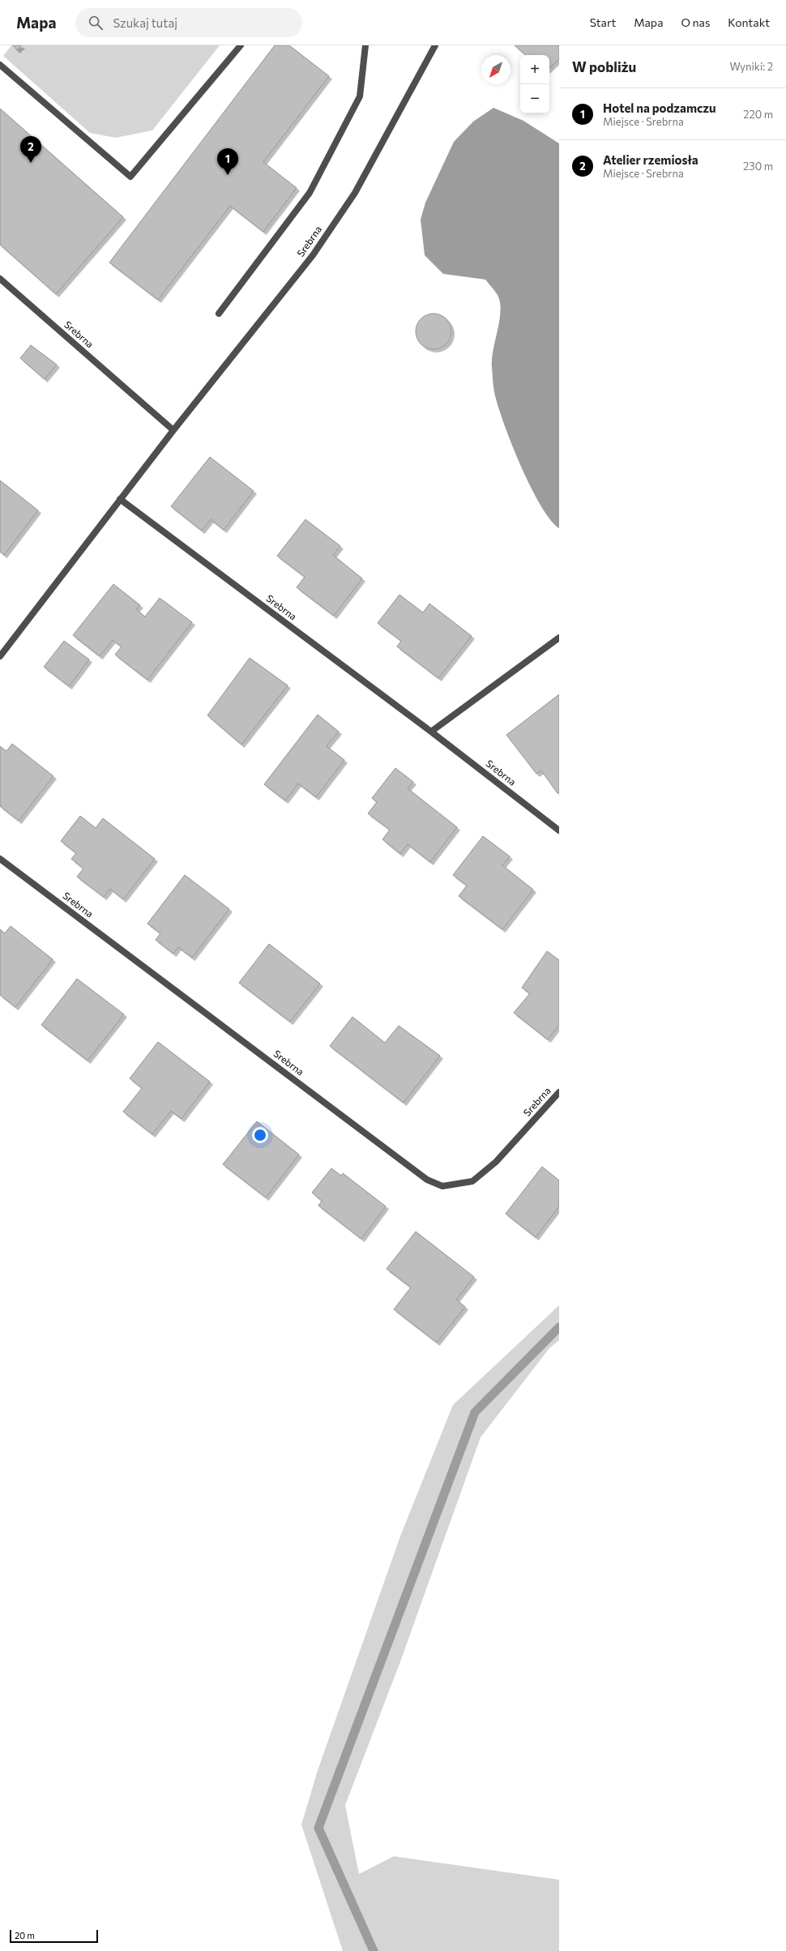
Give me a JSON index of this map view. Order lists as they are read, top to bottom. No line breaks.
{"streets":{"street":["Srebrna"]},"scale_bar":"20 m","north":"bottom left","page":{"header":"Mapa","search":"Szukaj tutaj","nav":["Start","Mapa","O nas","Kontakt"],"heading":["W pobliżu","Wyniki: 2"],"map_buttons":["+","−"],"list":[{"mark":"1","name":"Hotel na podzamczu","note":"Miejsce · Srebrna","value":"220 m"},{"mark":"2","name":"Atelier rzemiosła","note":"Miejsce · Srebrna","value":"230 m"}],"pins":["2","1"],"scale":"20 m"}}
